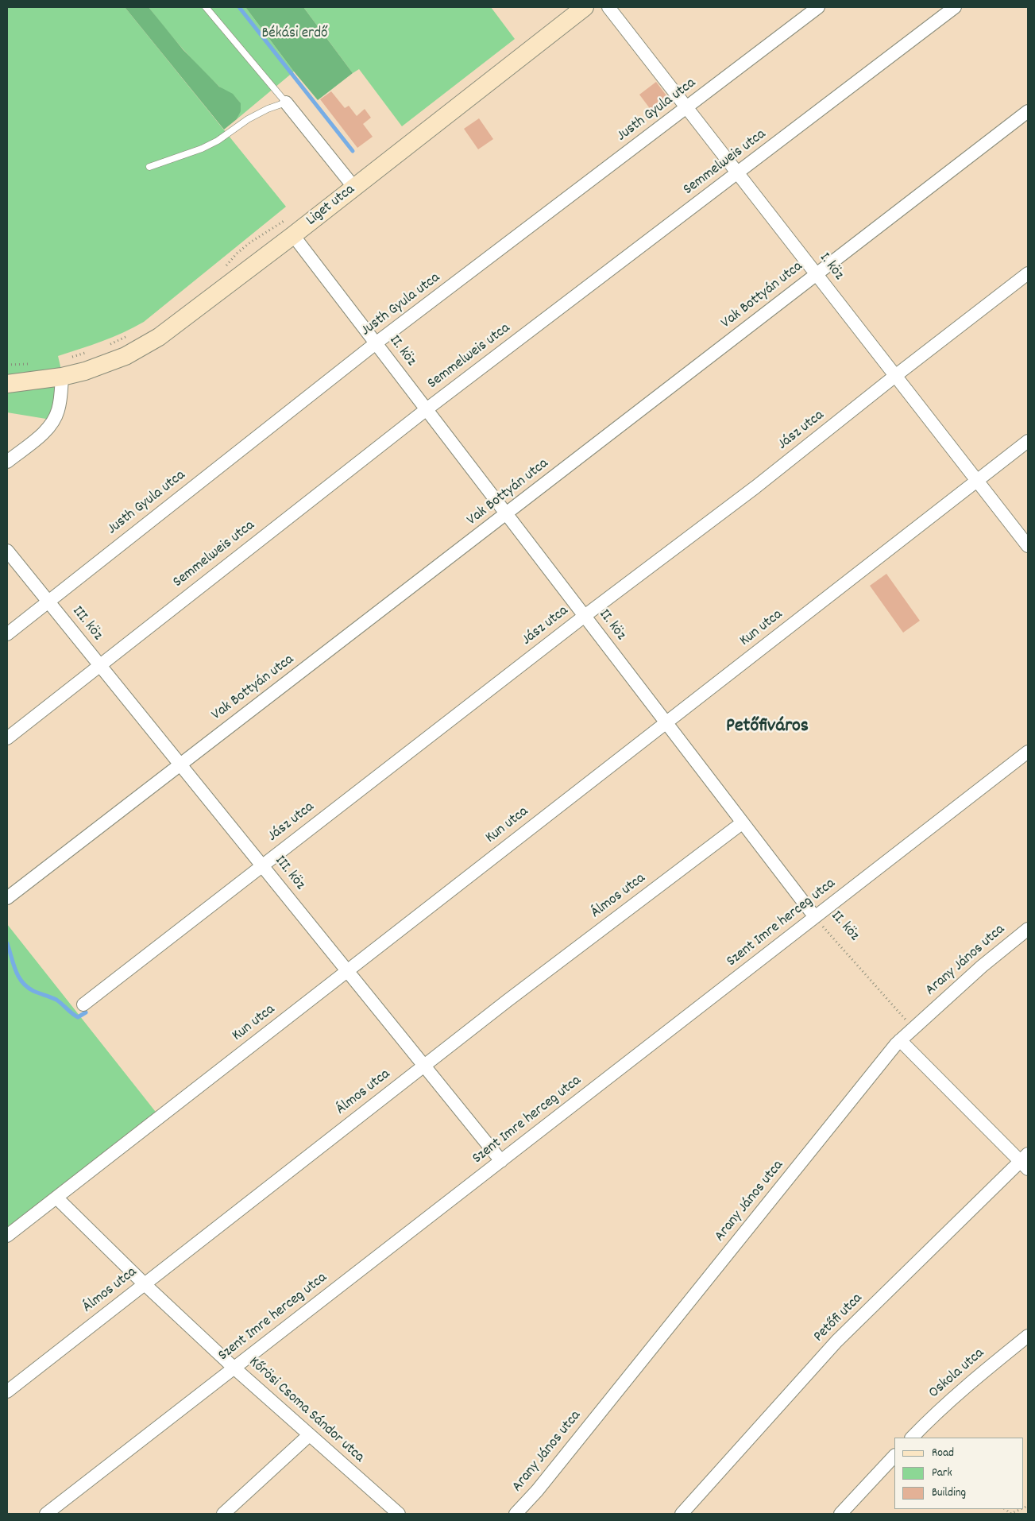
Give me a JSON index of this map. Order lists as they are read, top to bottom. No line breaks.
{"streets":{"main road":["Liget utca"],"street":["Justh Gyula utca","Semmelweis utca","I. köz","Vak Bottyán utca","II. köz","Jász utca","III. köz","Kun utca","Álmos utca","Szent Imre herceg utca","Arany János utca","Petőfi utca","Oskola utca","Kőrösi Csoma Sándor utca"]},"crossings":[["Justh Gyula utca","I. köz"],["Justh Gyula utca","II. köz"],["Justh Gyula utca","III. köz"],["Semmelweis utca","I. köz"],["Semmelweis utca","II. köz"],["Semmelweis utca","III. köz"],["Liget utca","II. köz"],["I. köz","Vak Bottyán utca"],["I. köz","Jász utca"],["I. köz","Kun utca"],["Vak Bottyán utca","II. köz"],["Vak Bottyán utca","III. köz"],["II. köz","Jász utca"],["II. köz","Kun utca"],["II. köz","Álmos utca"],["II. köz","Szent Imre herceg utca"],["II. köz","Arany János utca"],["Jász utca","III. köz"],["III. köz","Kun utca"],["III. köz","Álmos utca"],["III. köz","Szent Imre herceg utca"],["Kun utca","Kőrösi Csoma Sándor utca"],["Álmos utca","Kőrösi Csoma Sándor utca"],["Szent Imre herceg utca","Kőrösi Csoma Sándor utca"]],"districts":["Petőfiváros"],"parks":["Békási erdő"],"legend":["Road","Park","Building"]}
